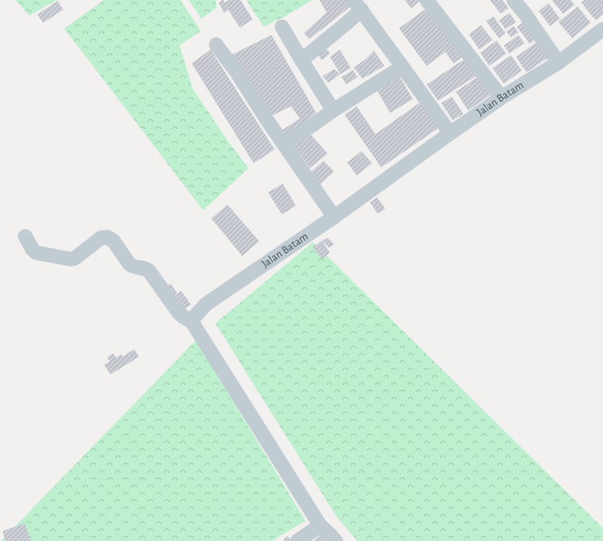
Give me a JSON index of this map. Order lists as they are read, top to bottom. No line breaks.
{"streets":{"street":["Jalan Batam"]}}
